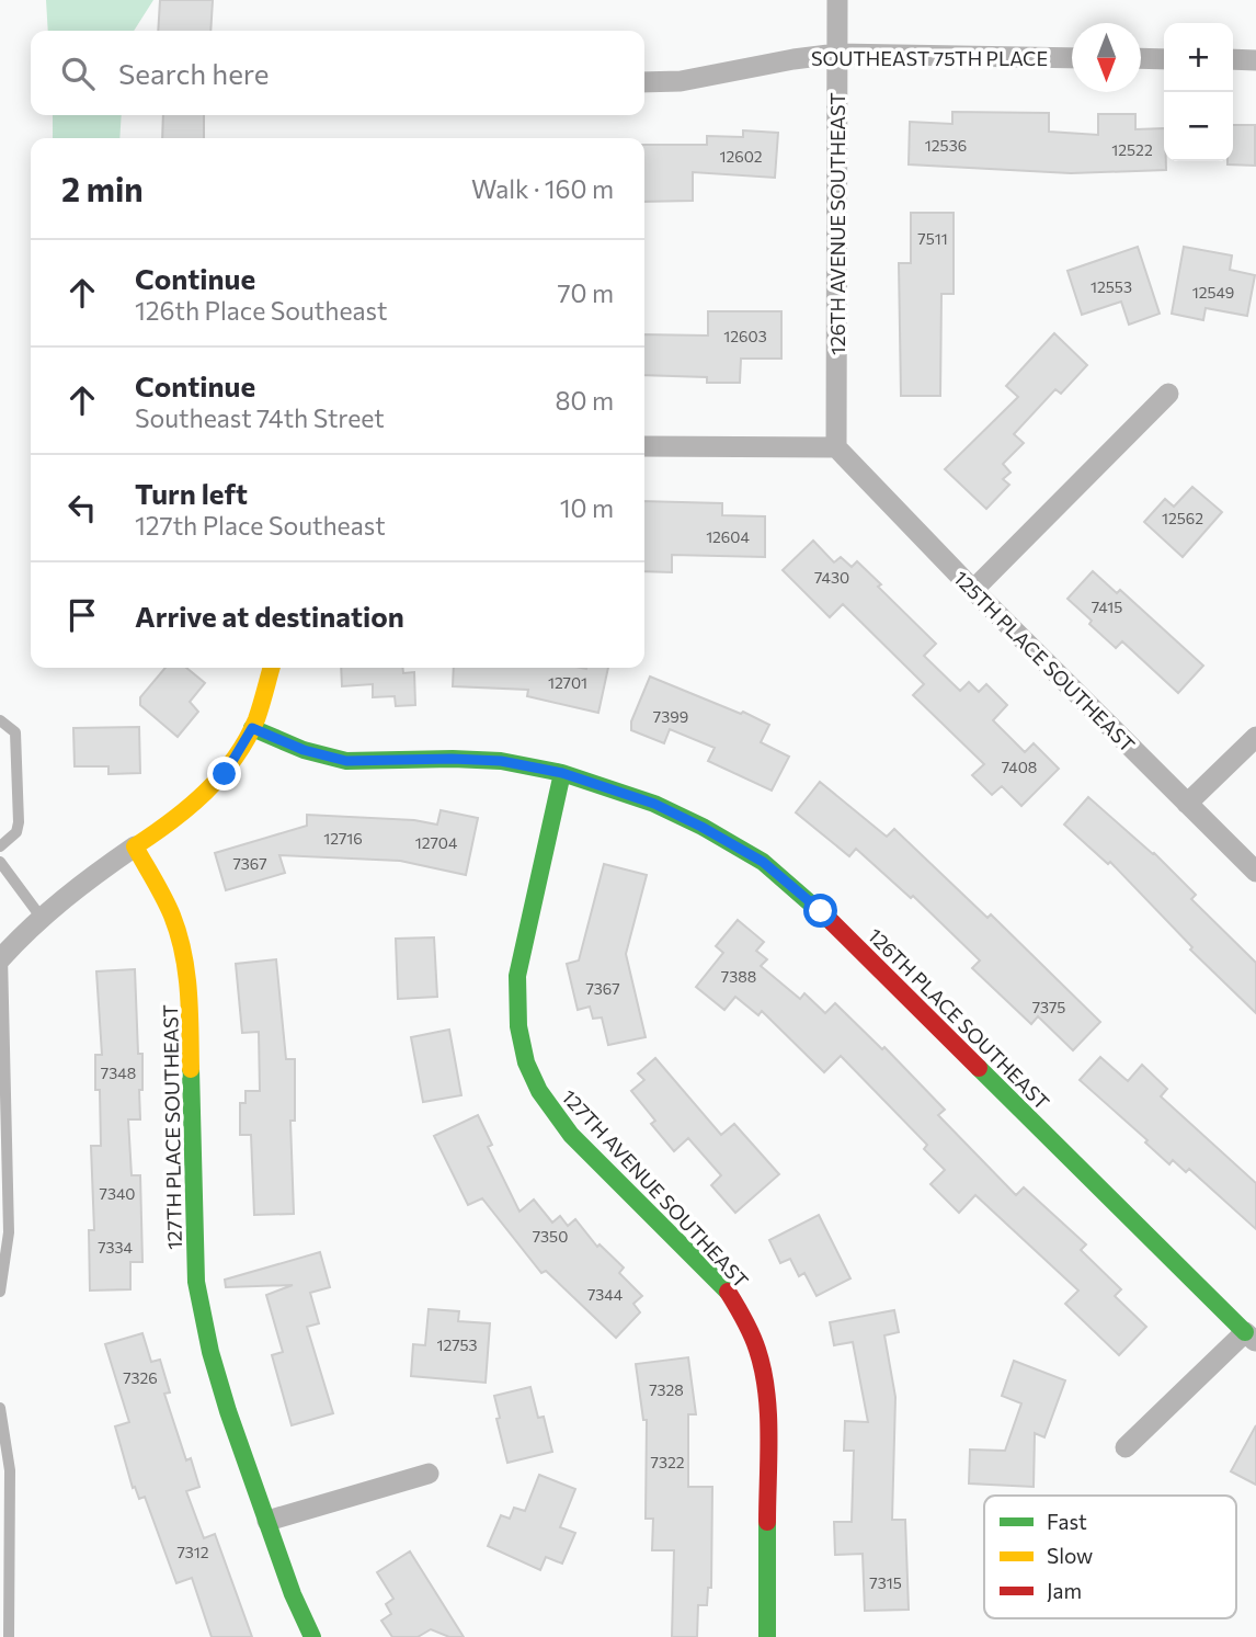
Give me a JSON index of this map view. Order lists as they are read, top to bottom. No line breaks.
{"streets":{"street":["SOUTHEAST 75TH PLACE","126TH AVENUE SOUTHEAST","125TH PLACE SOUTHEAST","126TH PLACE SOUTHEAST","127TH PLACE SOUTHEAST","127TH AVENUE SOUTHEAST"]},"crossings":[["SOUTHEAST 75TH PLACE","126TH AVENUE SOUTHEAST"],["126TH AVENUE SOUTHEAST","125TH PLACE SOUTHEAST"],["126TH PLACE SOUTHEAST","127TH AVENUE SOUTHEAST"]],"house_numbers":["12536","12522","12602","7511","12553","12549","12603","12562","12604","7430","7415","12701","7399","7408","12716","12704","7367","7388","7367","7375","7348","7340","7350","7334","7344","12753","7326","7328","7322","7312","7315"],"legend":["Fast","Slow","Jam"],"north":"bottom","page":{"map_buttons":["+","−"],"search":"Search here","heading":["2 min","Walk · 160 m"],"list":[["Continue","126th Place Southeast","70 m"],["Continue","Southeast 74th Street","80 m"],["Turn left","127th Place Southeast","10 m"],"Arrive at destination"]}}
